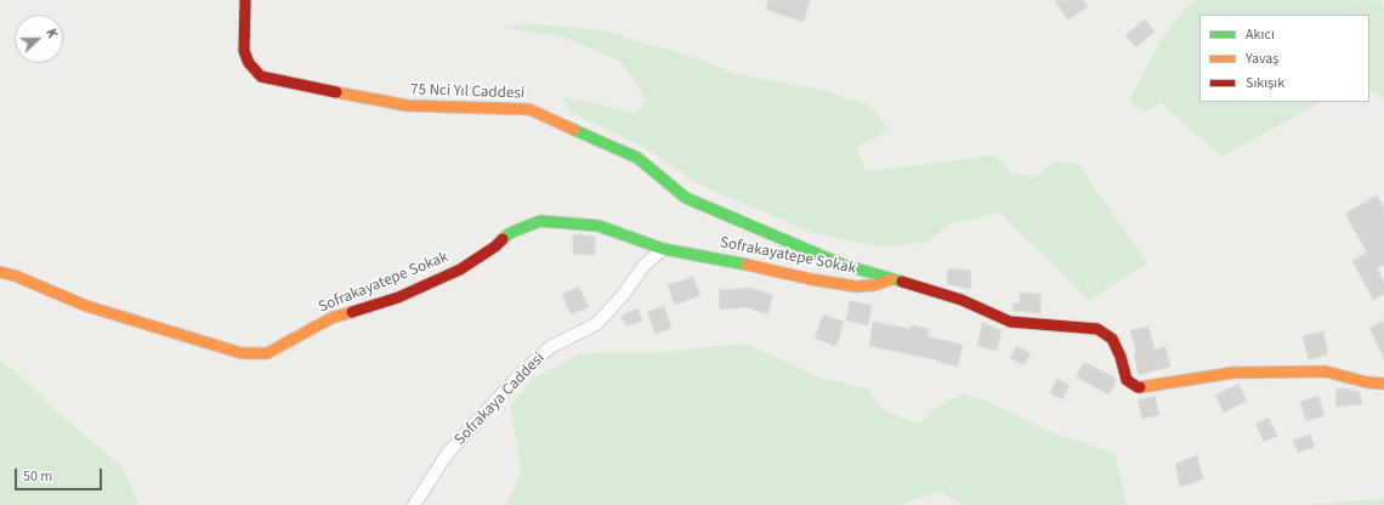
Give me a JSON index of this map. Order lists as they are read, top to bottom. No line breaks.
{"streets":{"street":["75 Nci Yıl Caddesi","Sofrakayatepe Sokak","Sofrakaya Caddesi"]},"crossings":[["75 Nci Yıl Caddesi","Sofrakayatepe Sokak"],["Sofrakayatepe Sokak","Sofrakaya Caddesi"]],"legend":["Akıcı","Yavaş","Sıkışık"],"scale_bar":"50 m","north":"right"}
